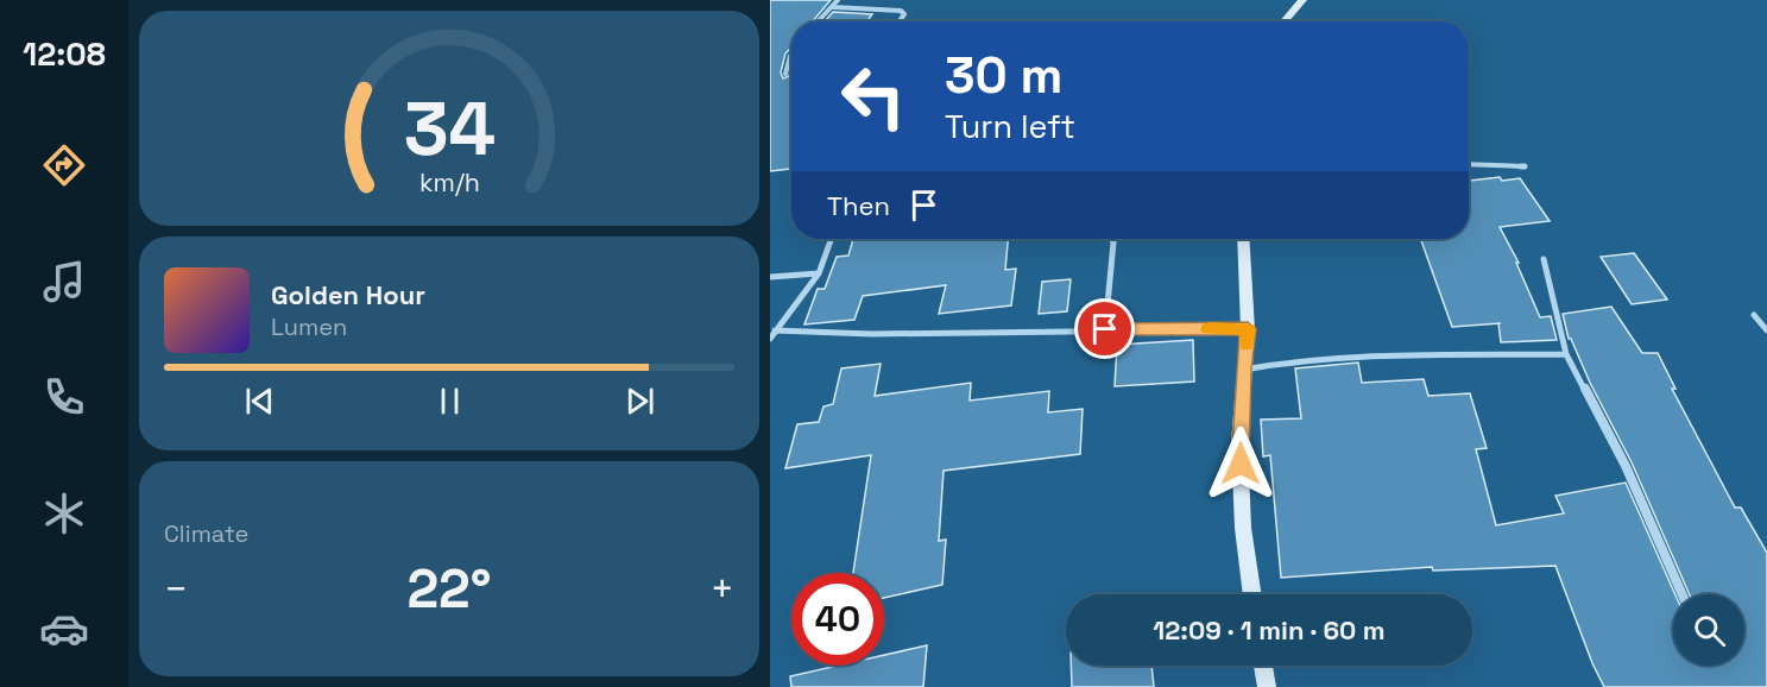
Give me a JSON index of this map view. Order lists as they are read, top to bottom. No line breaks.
{"page":{"tabs":"12:08","turn":["30 m","Turn left"],"then":"Then","song":["Golden Hour","Lumen"],"tile":"Climate","heat":["−","22°","+"],"limit":"40","trip":"12:09 · 1 min · 60 m","gauge":["34","km/h"]}}
